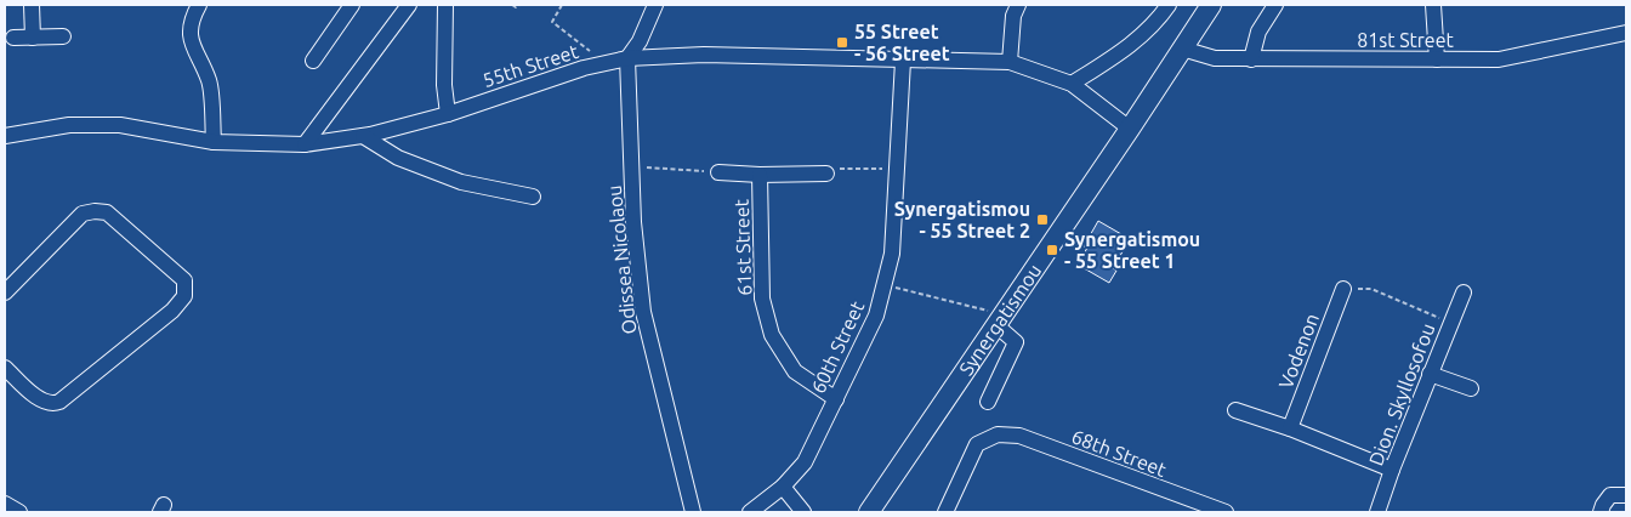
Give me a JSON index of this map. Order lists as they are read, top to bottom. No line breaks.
{"streets":{"main road":["Synergatismou"],"street":["81st Street","55th Street","61st Street","Odissea Nicolaou","60th Street","Vodenon","Dion. Skyllosofou","68th Street"]},"crossings":[["81st Street","Synergatismou"],["55th Street","Odissea Nicolaou"],["55th Street","Synergatismou"],["55th Street","60th Street"],["61st Street","60th Street"]],"places":{"transit":["55 Street - 56 Street","Synergatismou - 55 Street 2","Synergatismou - 55 Street 1"]}}
